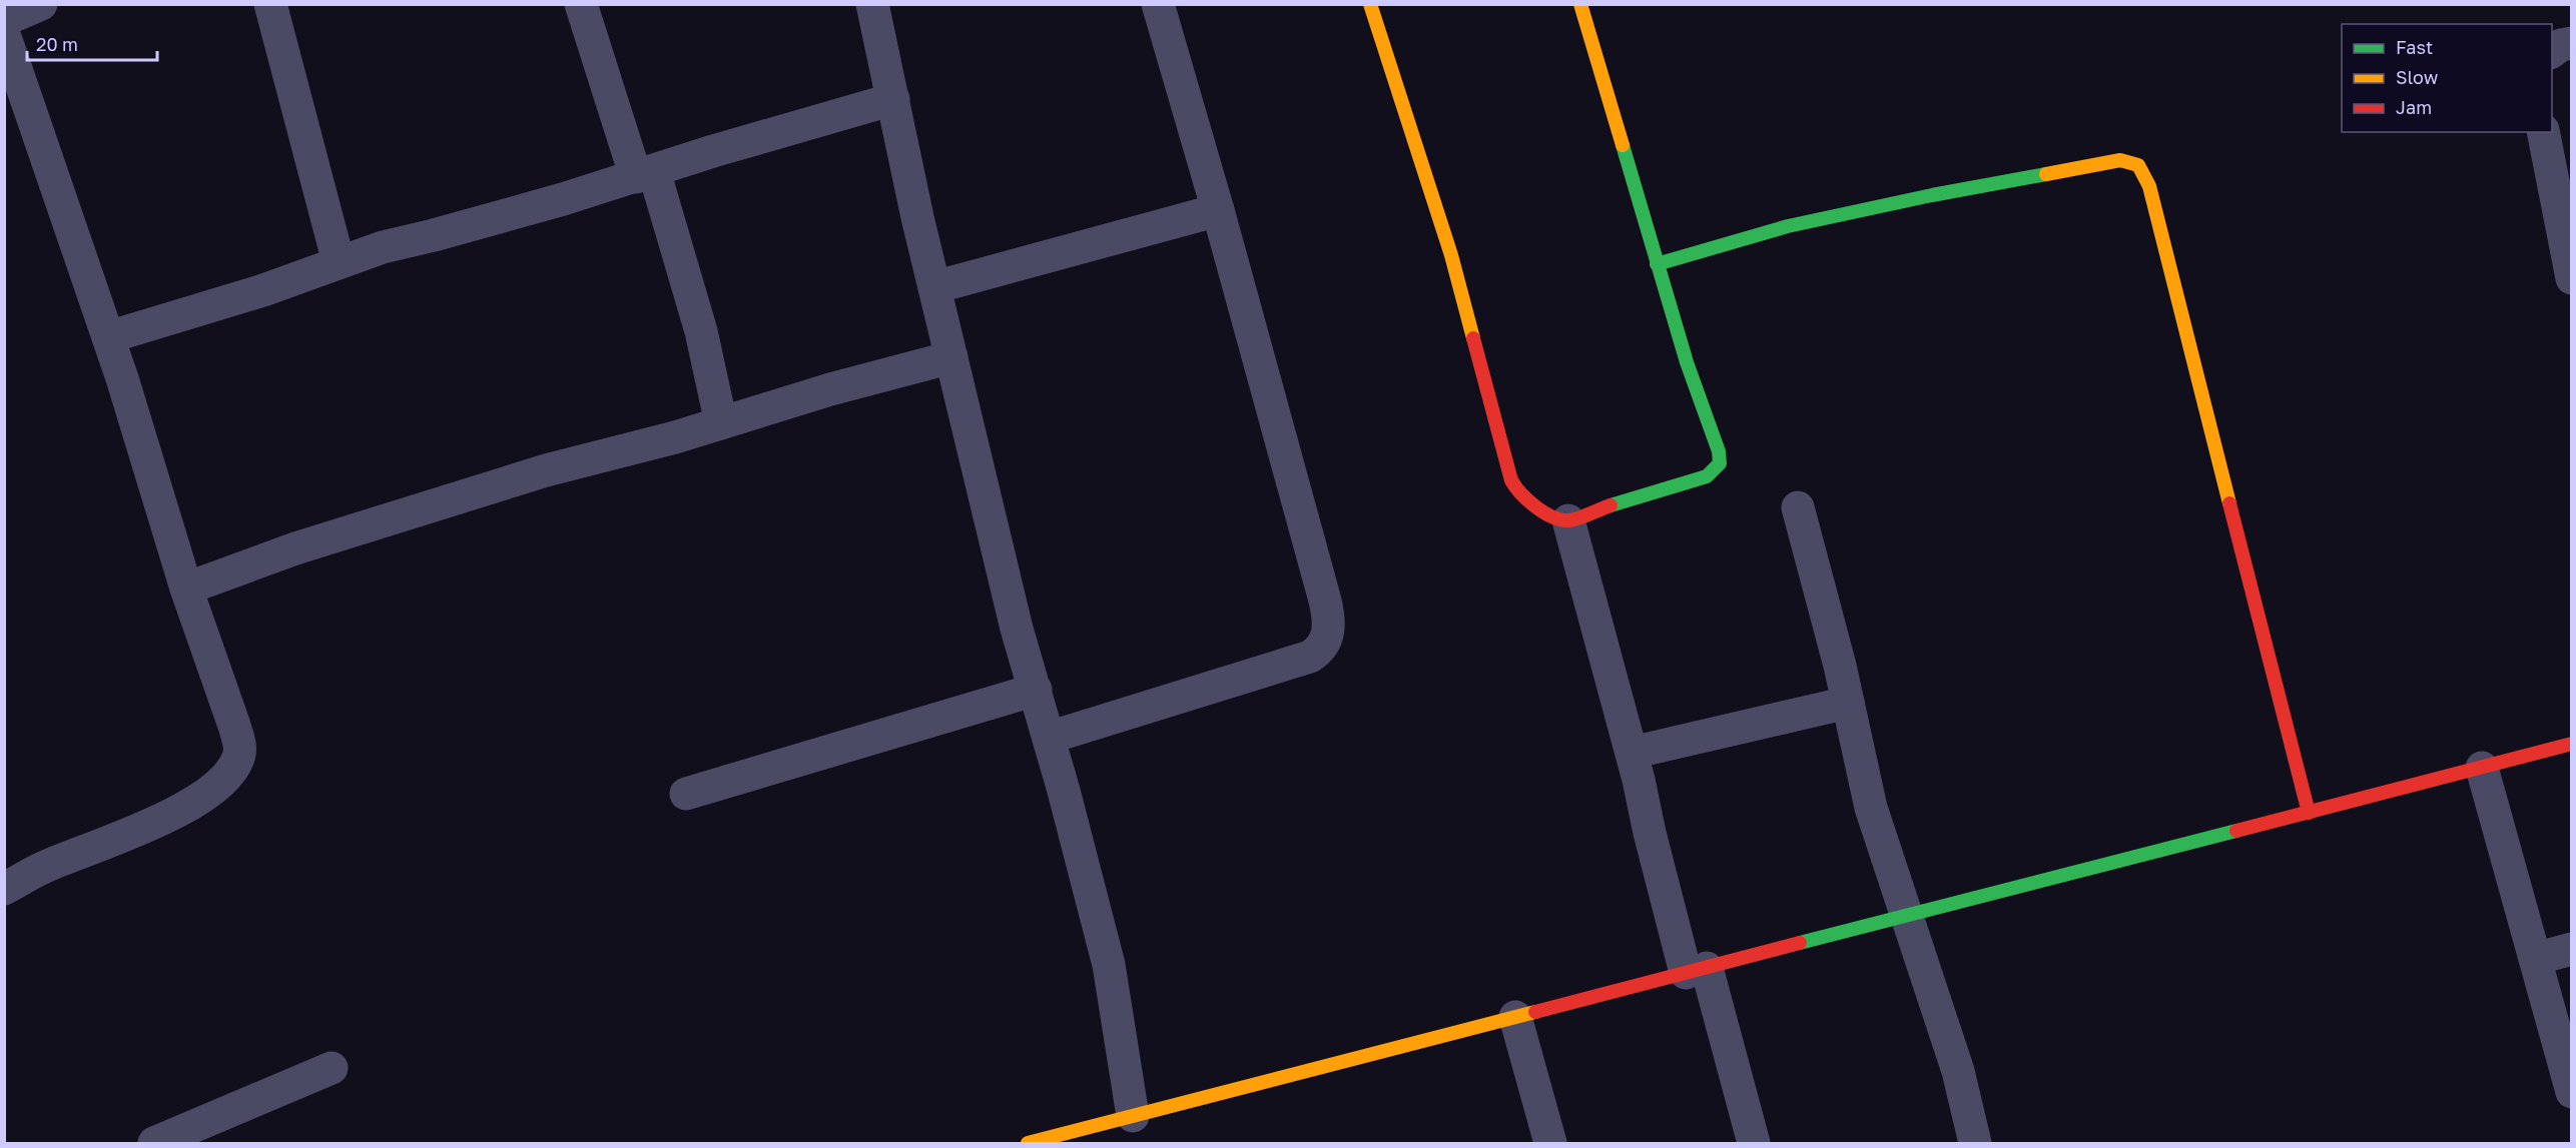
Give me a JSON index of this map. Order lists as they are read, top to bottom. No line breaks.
{"legend":["Fast","Slow","Jam"],"scale_bar":"20 m"}
